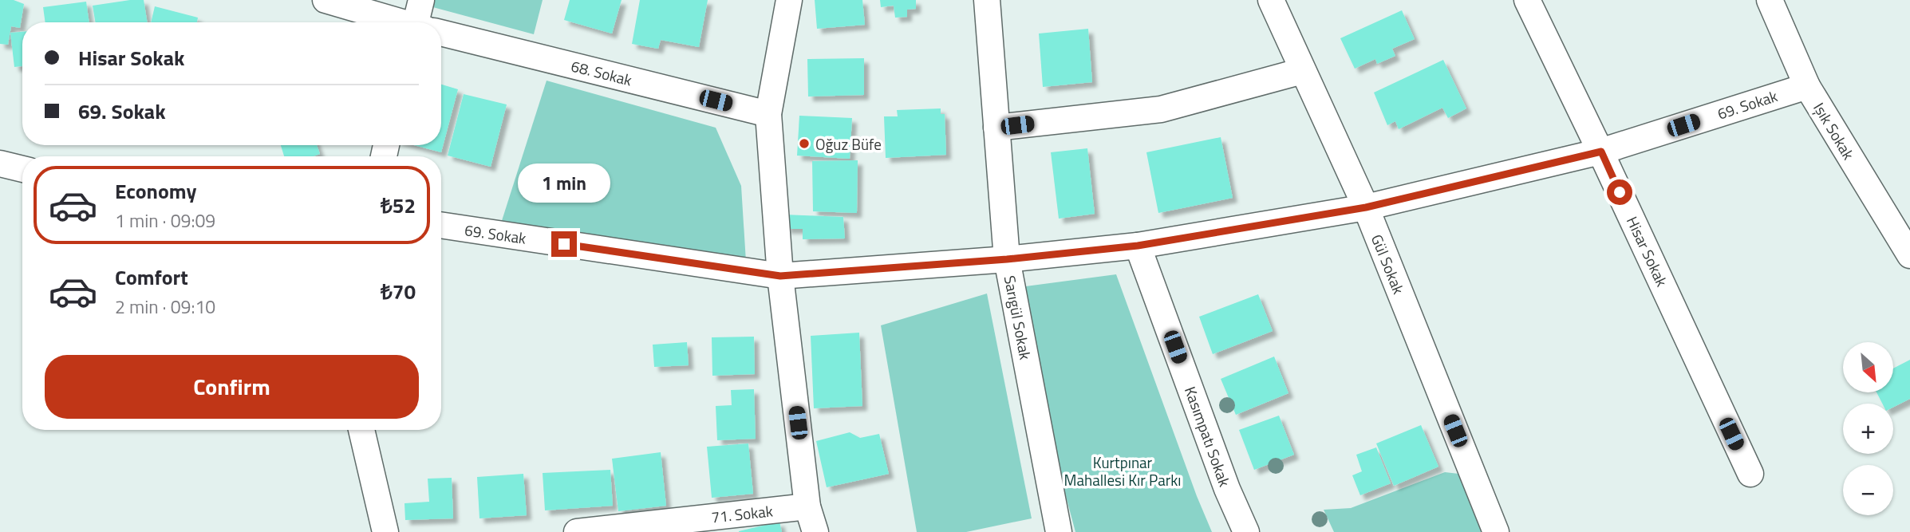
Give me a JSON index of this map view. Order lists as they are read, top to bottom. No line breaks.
{"streets":{"street":["68. Sokak","69. Sokak","Işık Sokak","Hisar Sokak","Gül Sokak","Sarıgül Sokak","Kasımpatı Sokak","71. Sokak"]},"crossings":[["69. Sokak","Işık Sokak"],["69. Sokak","Hisar Sokak"],["69. Sokak","Gül Sokak"],["69. Sokak","Sarıgül Sokak"],["69. Sokak","Kasımpatı Sokak"]],"parks":["Kurtpınar Mahallesi Kır Parkı"],"places":["Oğuz Büfe"],"north":"bottom right","page":{"banner":["Hisar Sokak","69. Sokak"],"bubble":"1 min","list":[{"name":"Economy","note":"1 min · 09:09","value":"₺52"},{"name":"Comfort","note":"2 min · 09:10","value":"₺70"}],"map_buttons":["+","−"],"buttons":"Confirm"}}
